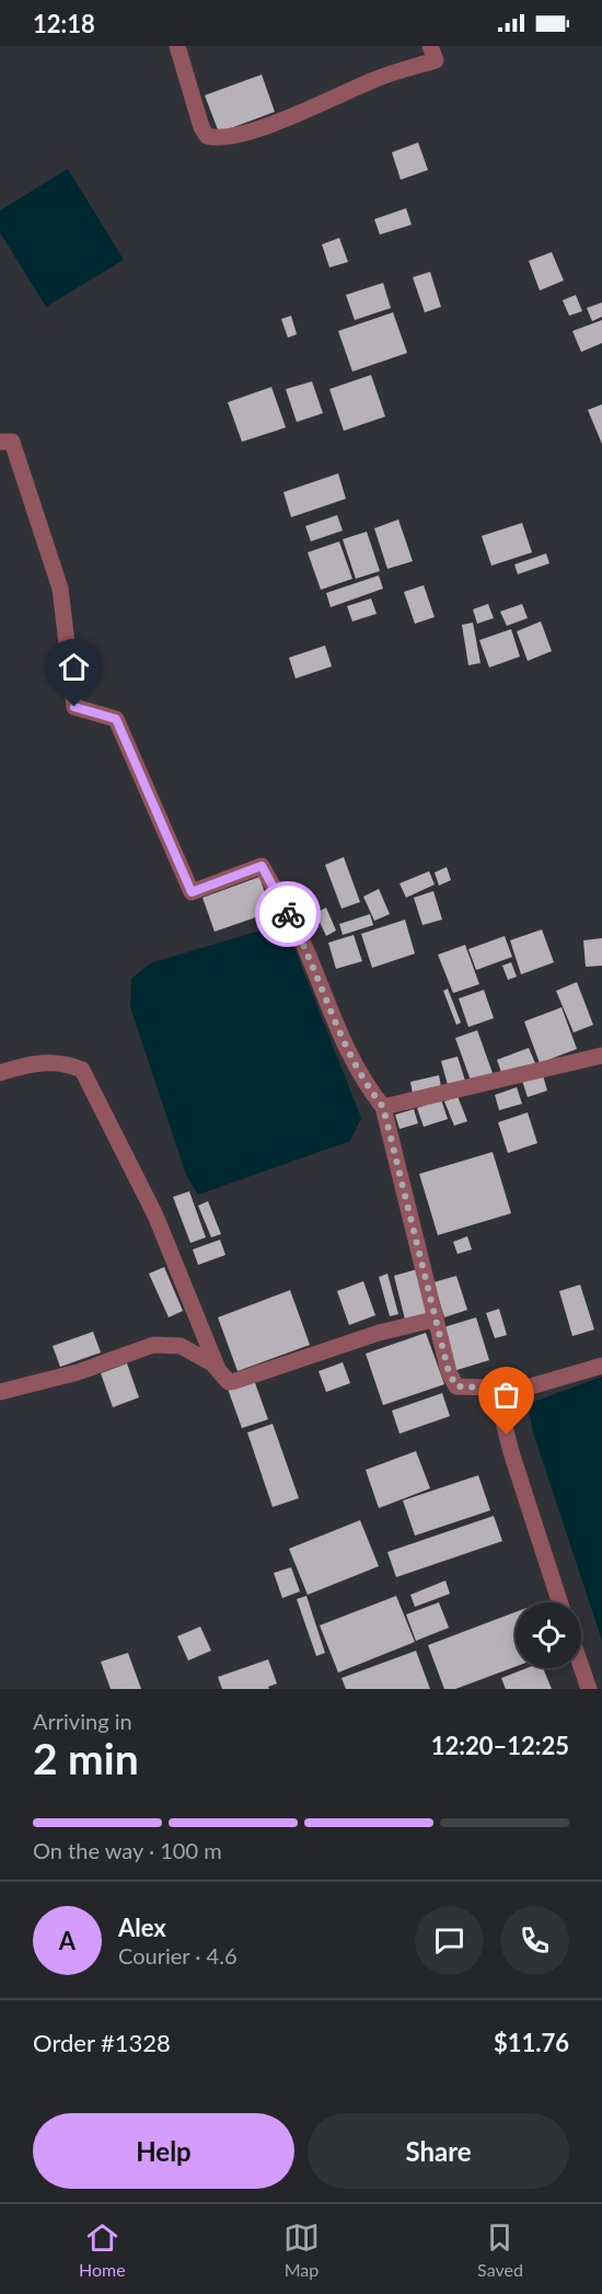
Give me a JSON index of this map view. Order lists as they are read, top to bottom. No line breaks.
{"page":{"status":"12:18","heading":["2 min","Arriving in","12:20–12:25"],"panel":["Alex","Courier · 4.6","Order #1328","$11.76"],"bar":"On the way · 100 m","round":"A","buttons":["Help","Share"],"tabs":["Home","Map","Saved"]}}
